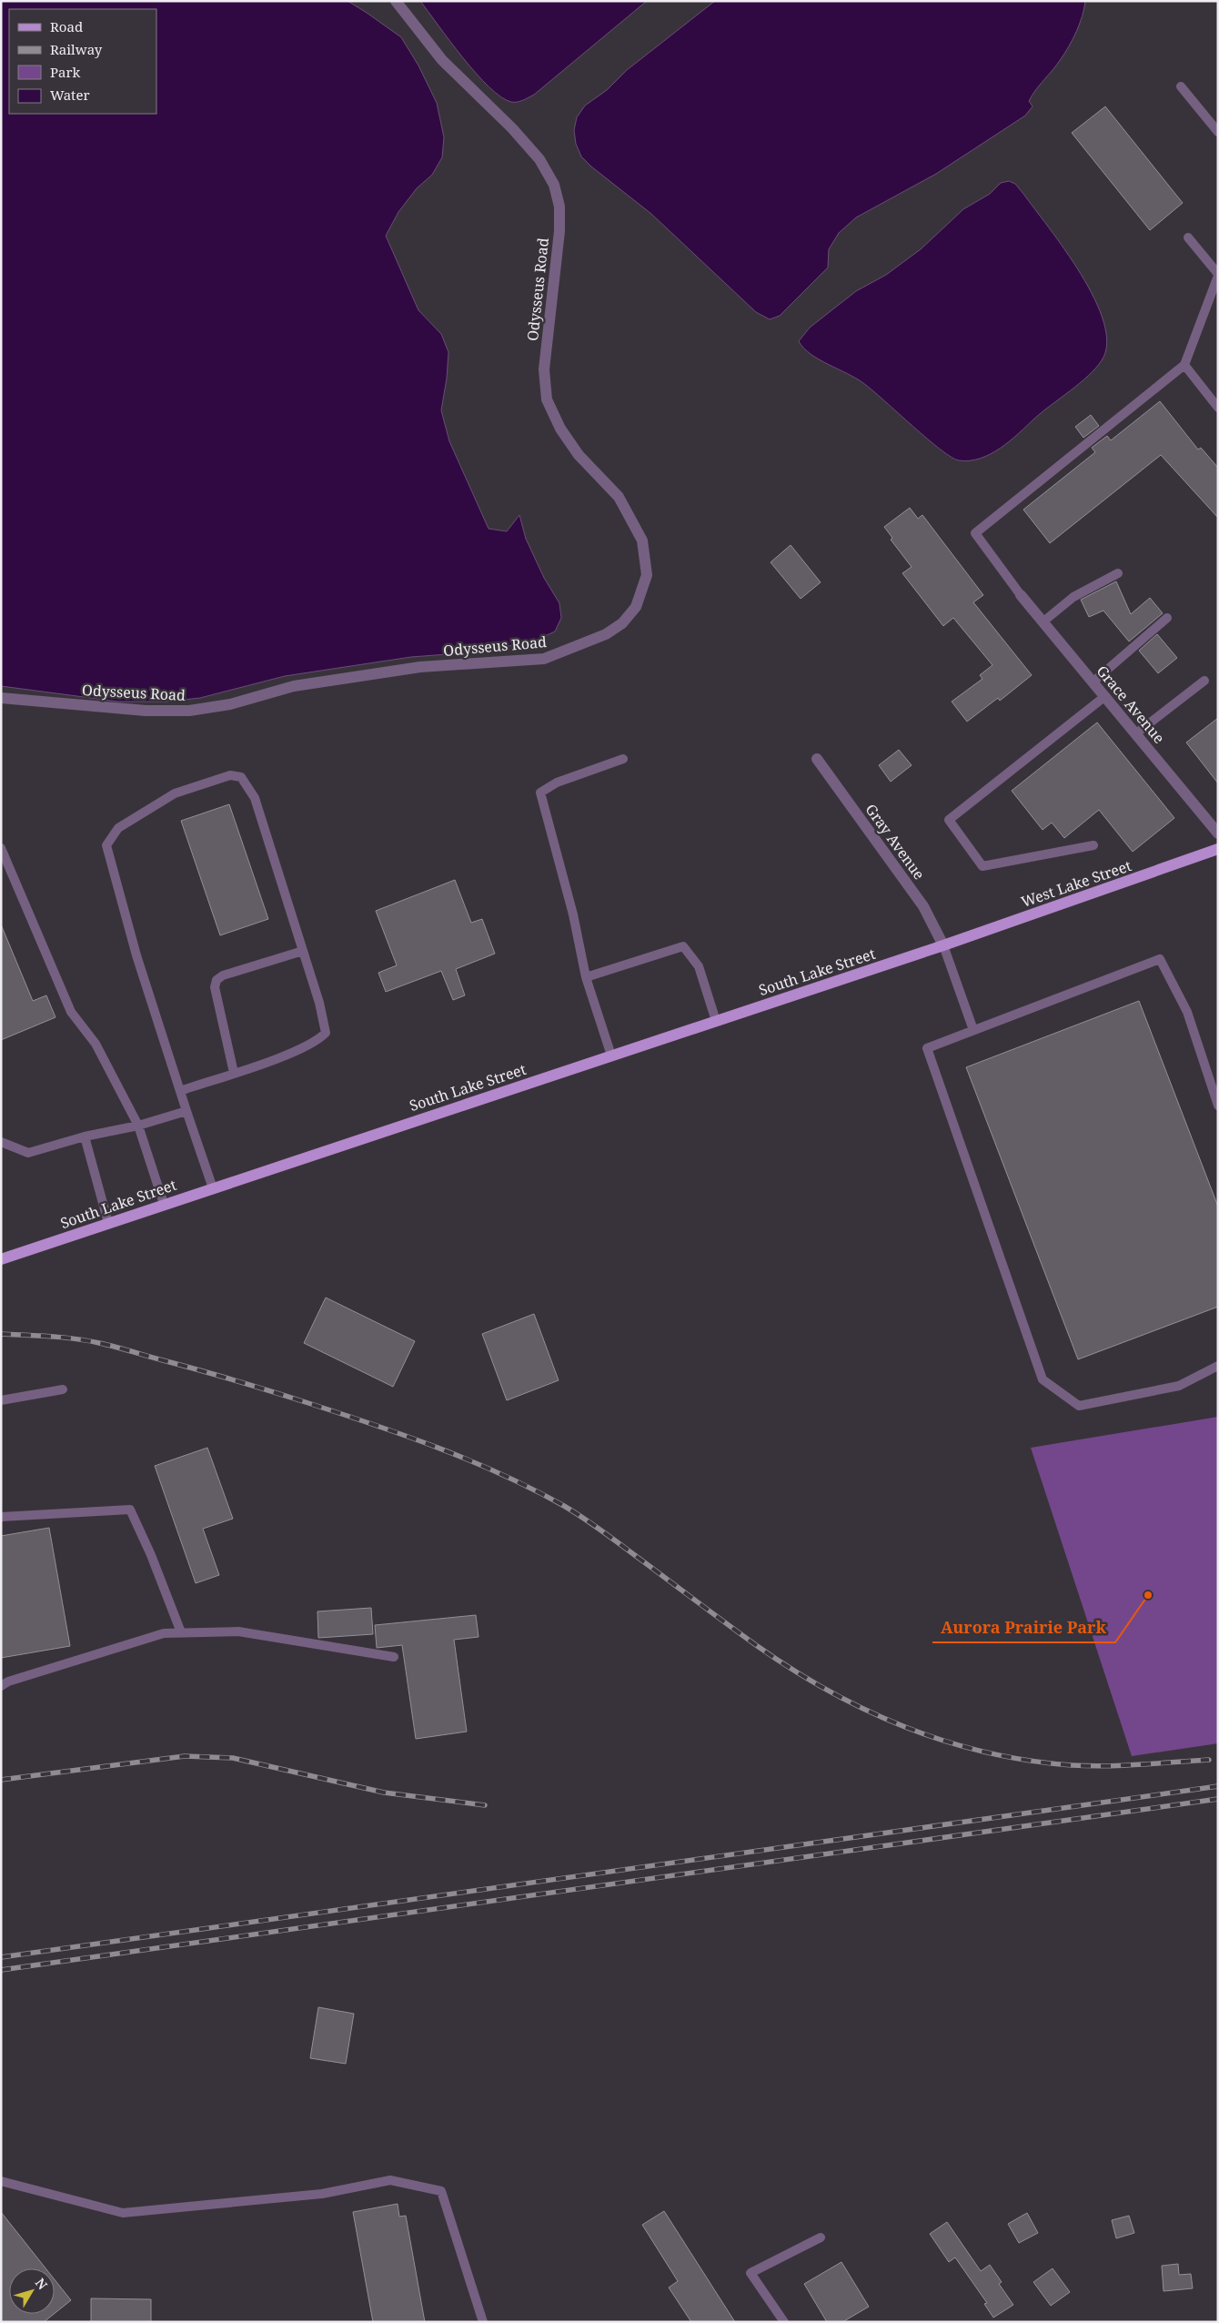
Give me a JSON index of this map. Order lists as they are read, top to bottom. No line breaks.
{"streets":{"main road":["West Lake Street","South Lake Street"],"street":["Odysseus Road","Grace Avenue","Gray Avenue"]},"crossings":[["Gray Avenue","West Lake Street"],["Gray Avenue","South Lake Street"],["West Lake Street","South Lake Street"]],"places":["Aurora Prairie Park"],"legend":["Road","Railway","Park","Water"],"north":"top right"}
